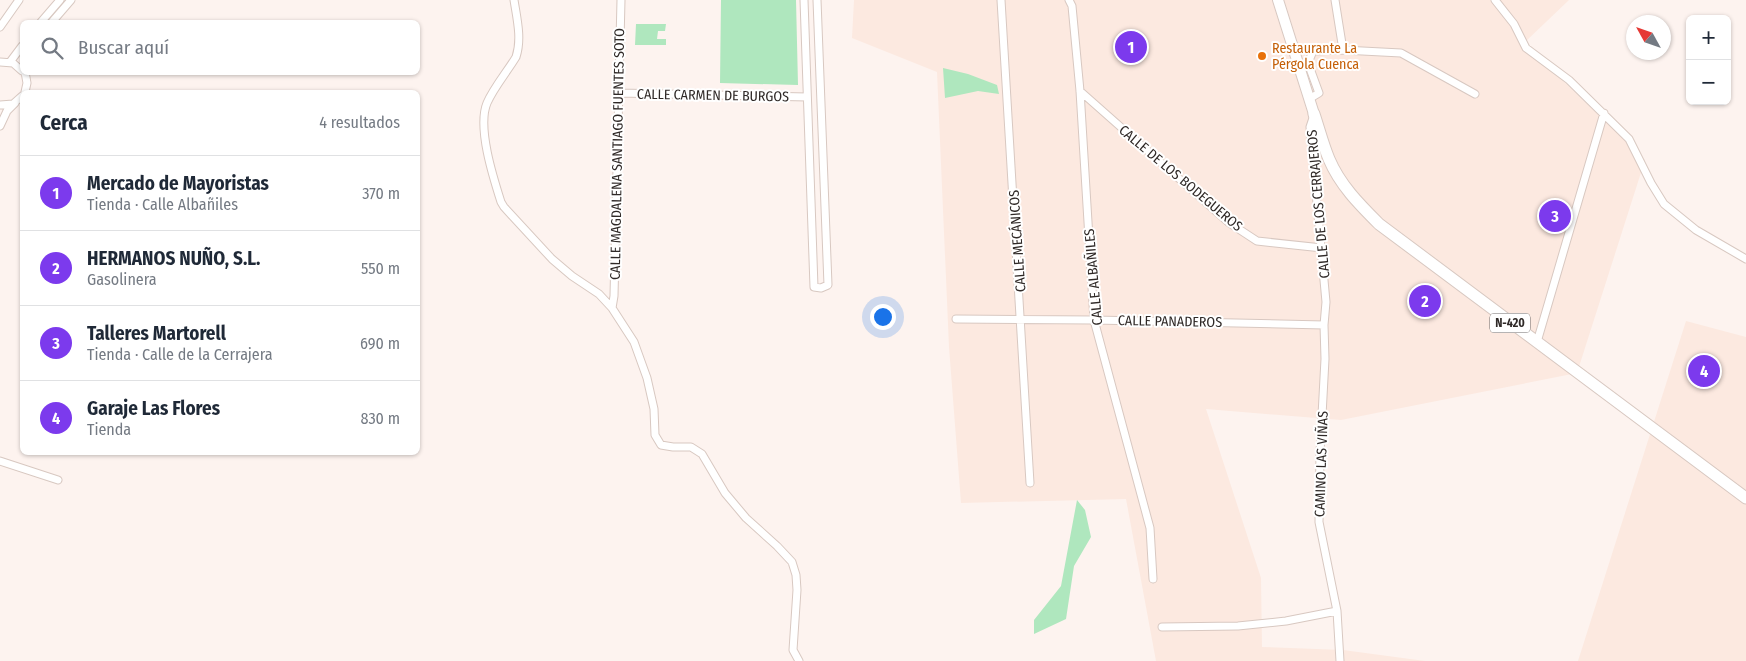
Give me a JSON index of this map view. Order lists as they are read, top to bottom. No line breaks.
{"streets":{"highway":["N-420"],"main road":["CALLE DE LOS CERRAJEROS"],"street":["CALLE CARMEN DE BURGOS","CALLE MAGDALENA SANTIAGO FUENTES SOTO","CALLE DE LOS BODEGUEROS","CALLE MECÁNICOS","CALLE ALBAÑILES","CALLE PANADEROS","CAMINO LAS VIÑAS"]},"crossings":[["CALLE CARMEN DE BURGOS","CALLE MAGDALENA SANTIAGO FUENTES SOTO"],["CALLE DE LOS BODEGUEROS","CALLE DE LOS CERRAJEROS"],["CALLE DE LOS BODEGUEROS","CALLE ALBAÑILES"],["CALLE DE LOS CERRAJEROS","CALLE PANADEROS"],["CALLE DE LOS CERRAJEROS","N-420"],["CALLE DE LOS CERRAJEROS","CAMINO LAS VIÑAS"],["CALLE MECÁNICOS","CALLE PANADEROS"],["CALLE ALBAÑILES","CALLE PANADEROS"],["CALLE PANADEROS","CAMINO LAS VIÑAS"]],"places":["Restaurante La Pérgola Cuenca"],"north":"top left","page":{"map_buttons":["+","−"],"search":"Buscar aquí","pins":["1","3","2","4"],"heading":["Cerca","4 resultados"],"list":[{"mark":"1","name":"Mercado de Mayoristas","note":"Tienda · Calle Albañiles","value":"370 m"},{"mark":"2","name":"HERMANOS NUÑO, S.L.","note":"Gasolinera","value":"550 m"},{"mark":"3","name":"Talleres Martorell","note":"Tienda · Calle de la Cerrajera","value":"690 m"},{"mark":"4","name":"Garaje Las Flores","note":"Tienda","value":"830 m"}]}}
